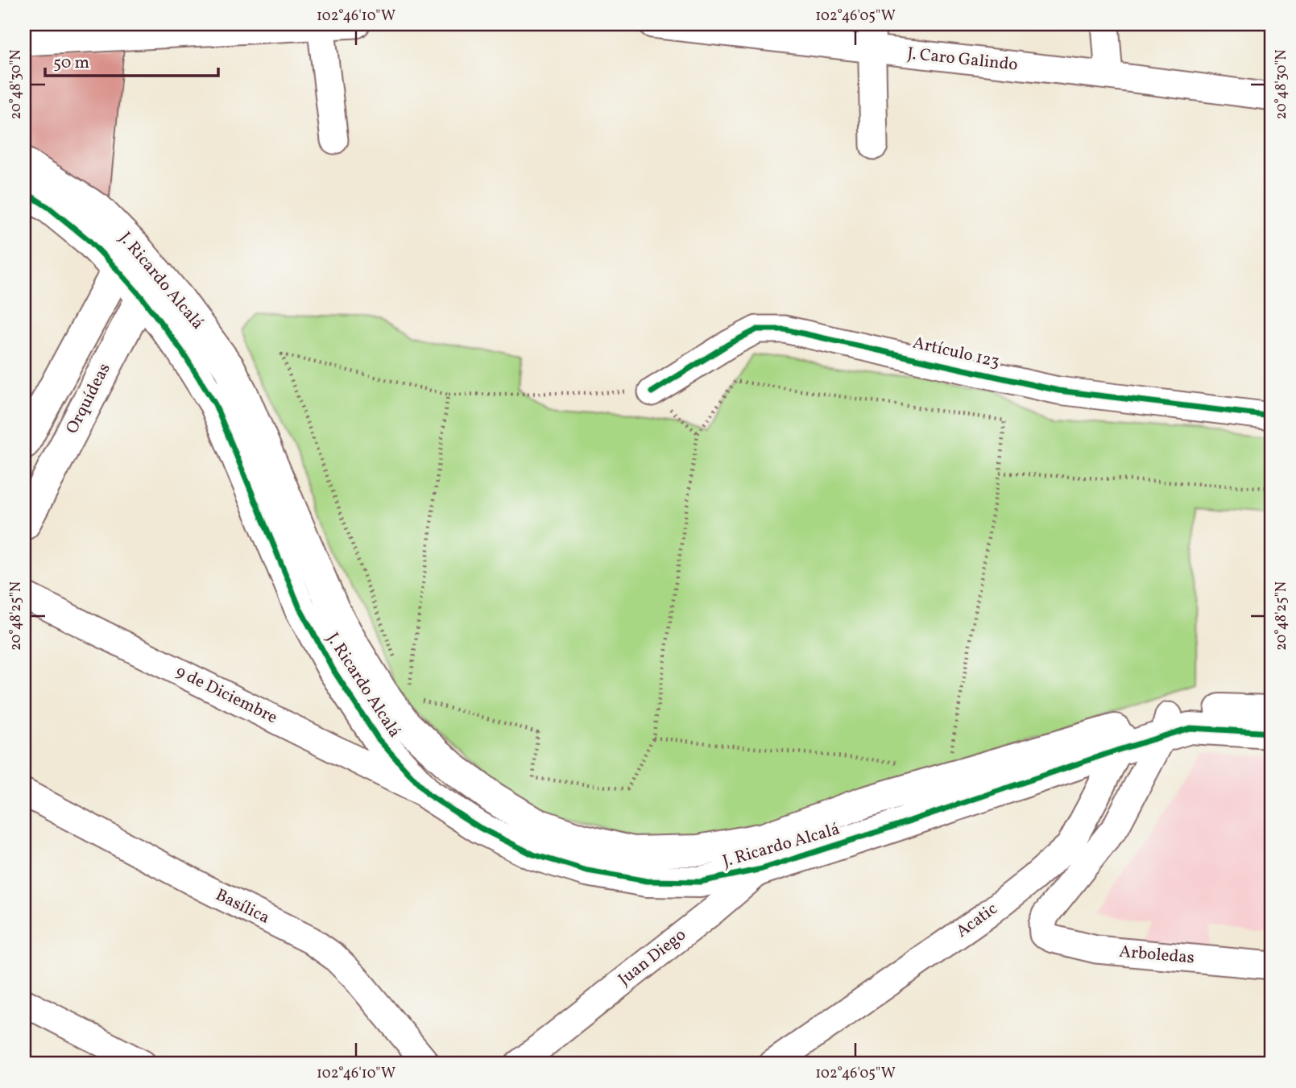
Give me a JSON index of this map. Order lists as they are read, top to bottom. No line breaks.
{"streets":{"street":["J. Caro Galindo","J. Ricardo Alcalá","Artículo 123","Orquídeas","9 de Diciembre","Basílica","Acatic","Arboledas","Juan Diego"]},"crossings":[["J. Ricardo Alcalá","Orquídeas"],["J. Ricardo Alcalá","9 de Diciembre"],["J. Ricardo Alcalá","Acatic"],["J. Ricardo Alcalá","Arboledas"],["J. Ricardo Alcalá","Juan Diego"]],"scale_bar":"50 m","coordinates":["102°46'10\"W","102°46'05\"W","20°48'30\"N","20°48'25\"N"]}
